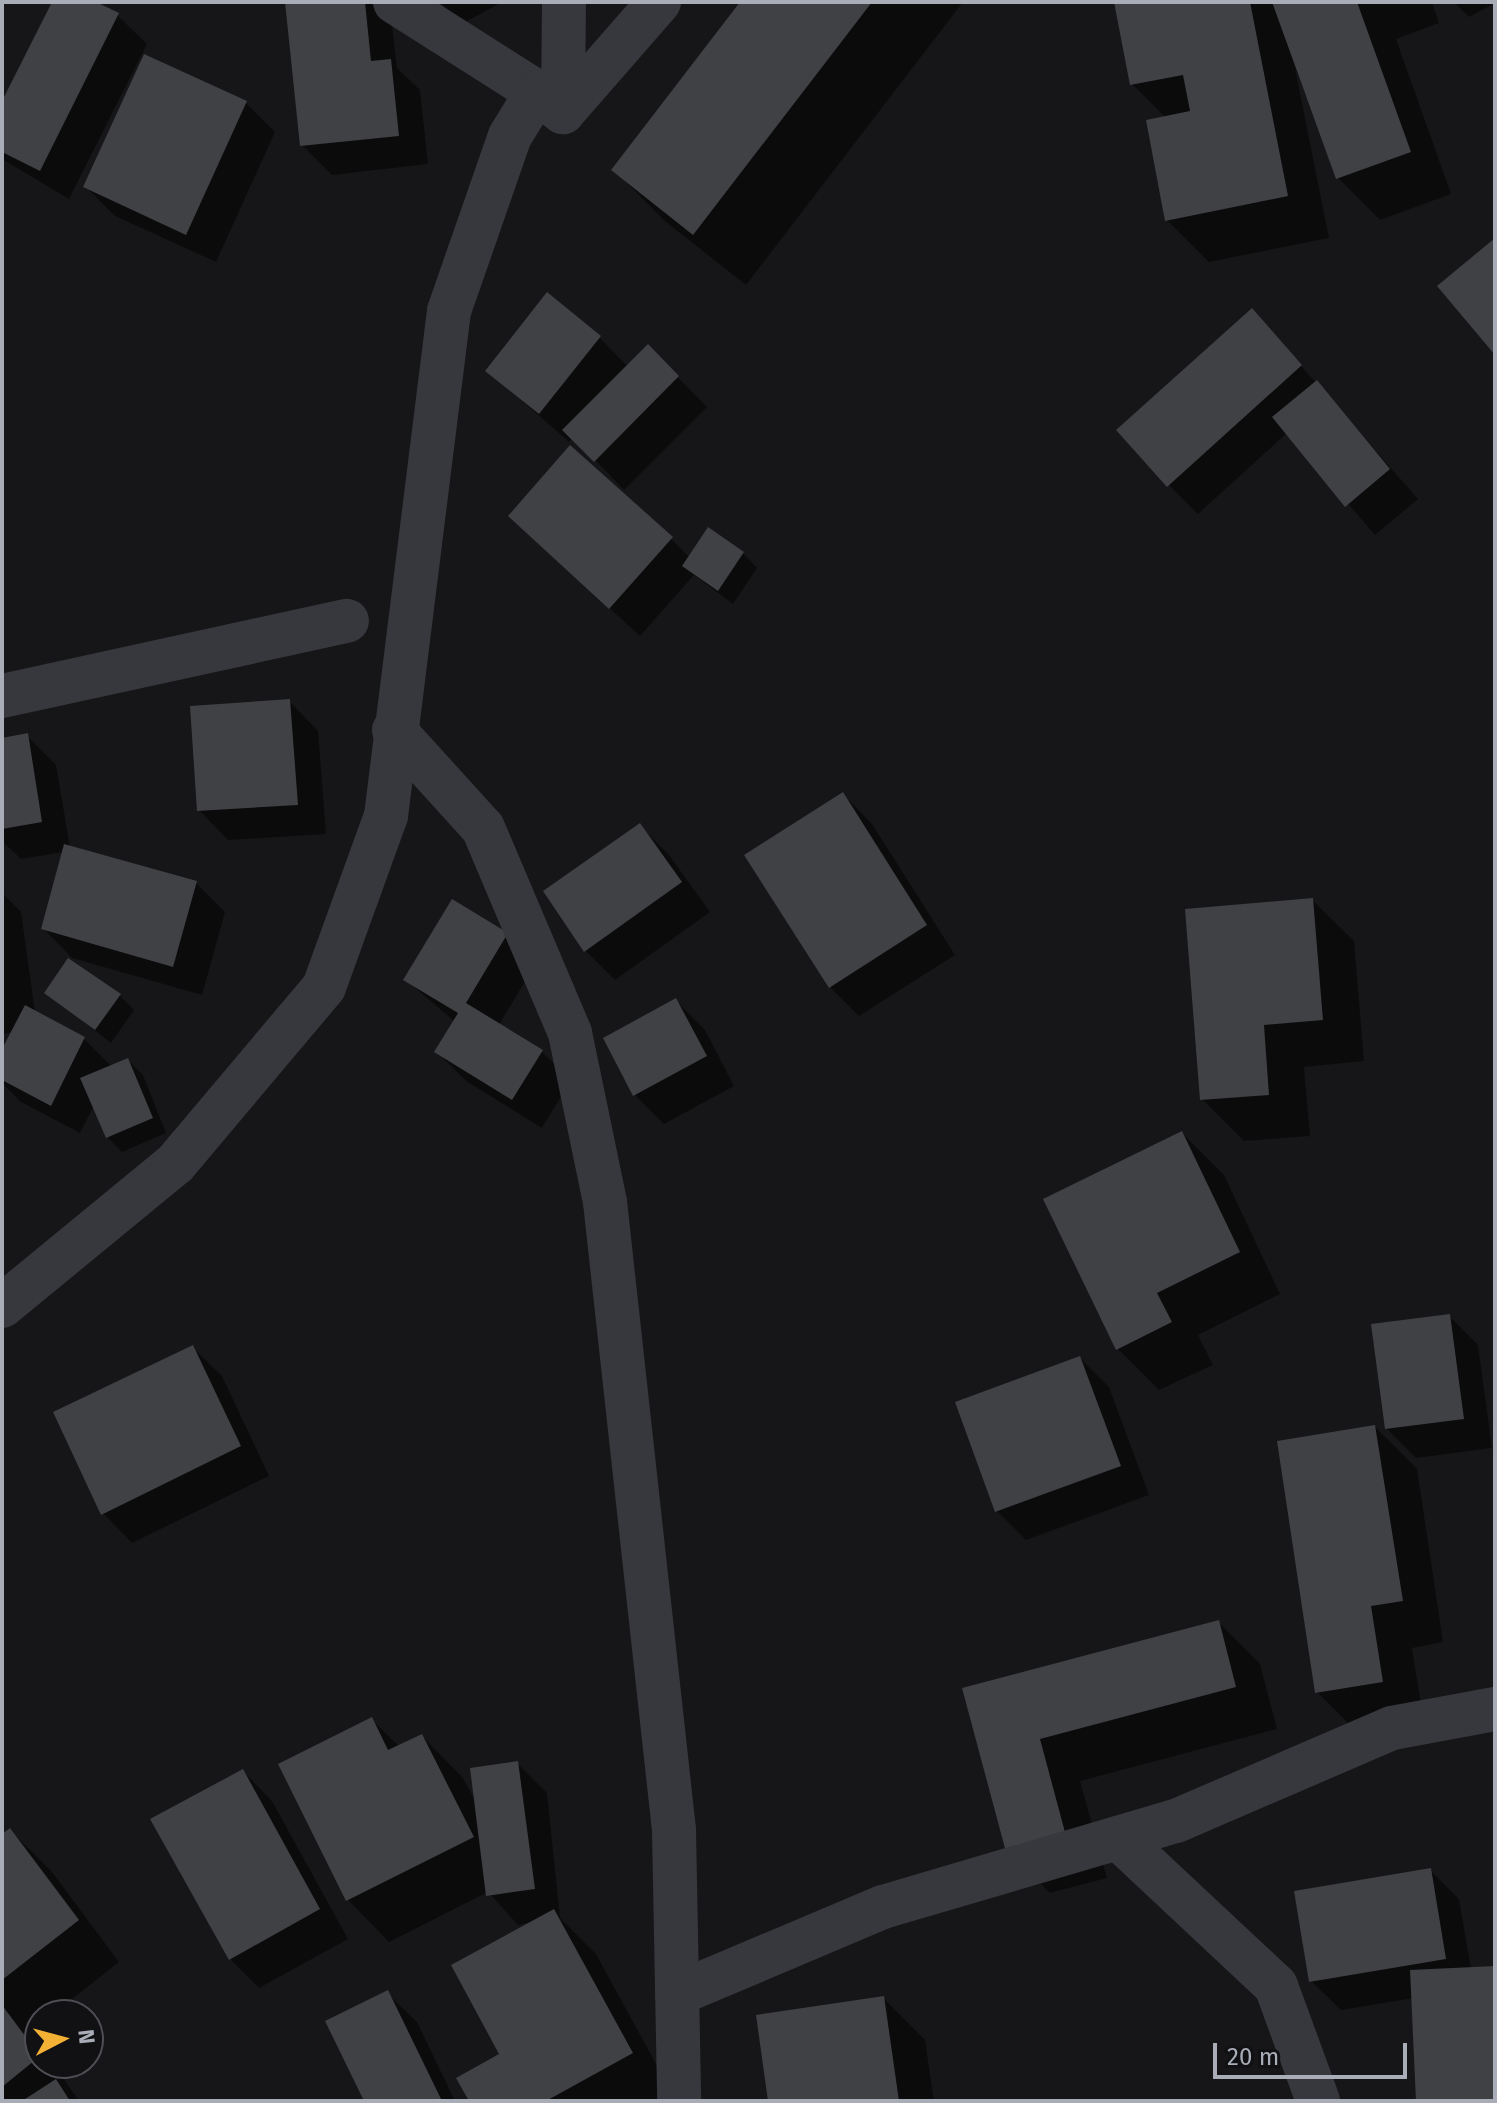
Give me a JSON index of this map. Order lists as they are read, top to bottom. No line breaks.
{"scale_bar":"20 m","north":"right"}
